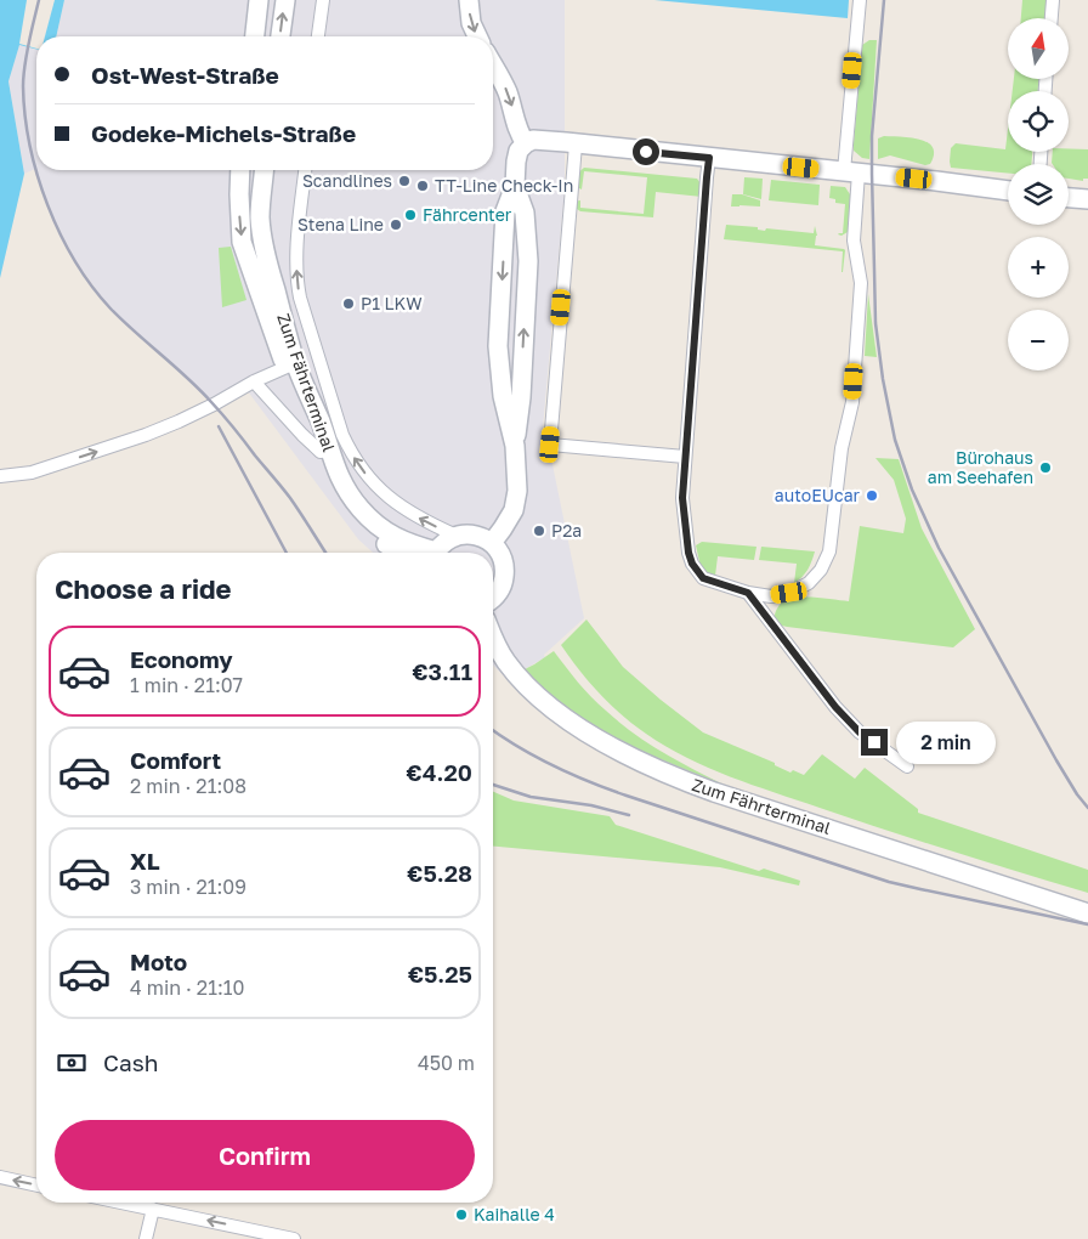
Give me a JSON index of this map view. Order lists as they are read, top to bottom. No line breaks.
{"streets":{"street":["Zum Fährterminal"]},"places":["Scandlines","TT-Line Check-In","Fährcenter","Stena Line","P1 LKW","Bürohaus am Seehafen","autoEUcar","P2a","Kaihalle 4"],"north":"top","page":{"map_buttons":["+","−"],"banner":["Ost-West-Straße","Godeke-Michels-Straße"],"heading":"Choose a ride","list":[{"name":"Economy","note":"1 min · 21:07","value":"€3.11"},{"name":"Comfort","note":"2 min · 21:08","value":"€4.20"},{"name":"XL","note":"3 min · 21:09","value":"€5.28"},{"name":"Moto","note":"4 min · 21:10","value":"€5.25"}],"bubble":"2 min","pay":["Cash","450 m"],"buttons":"Confirm"}}
